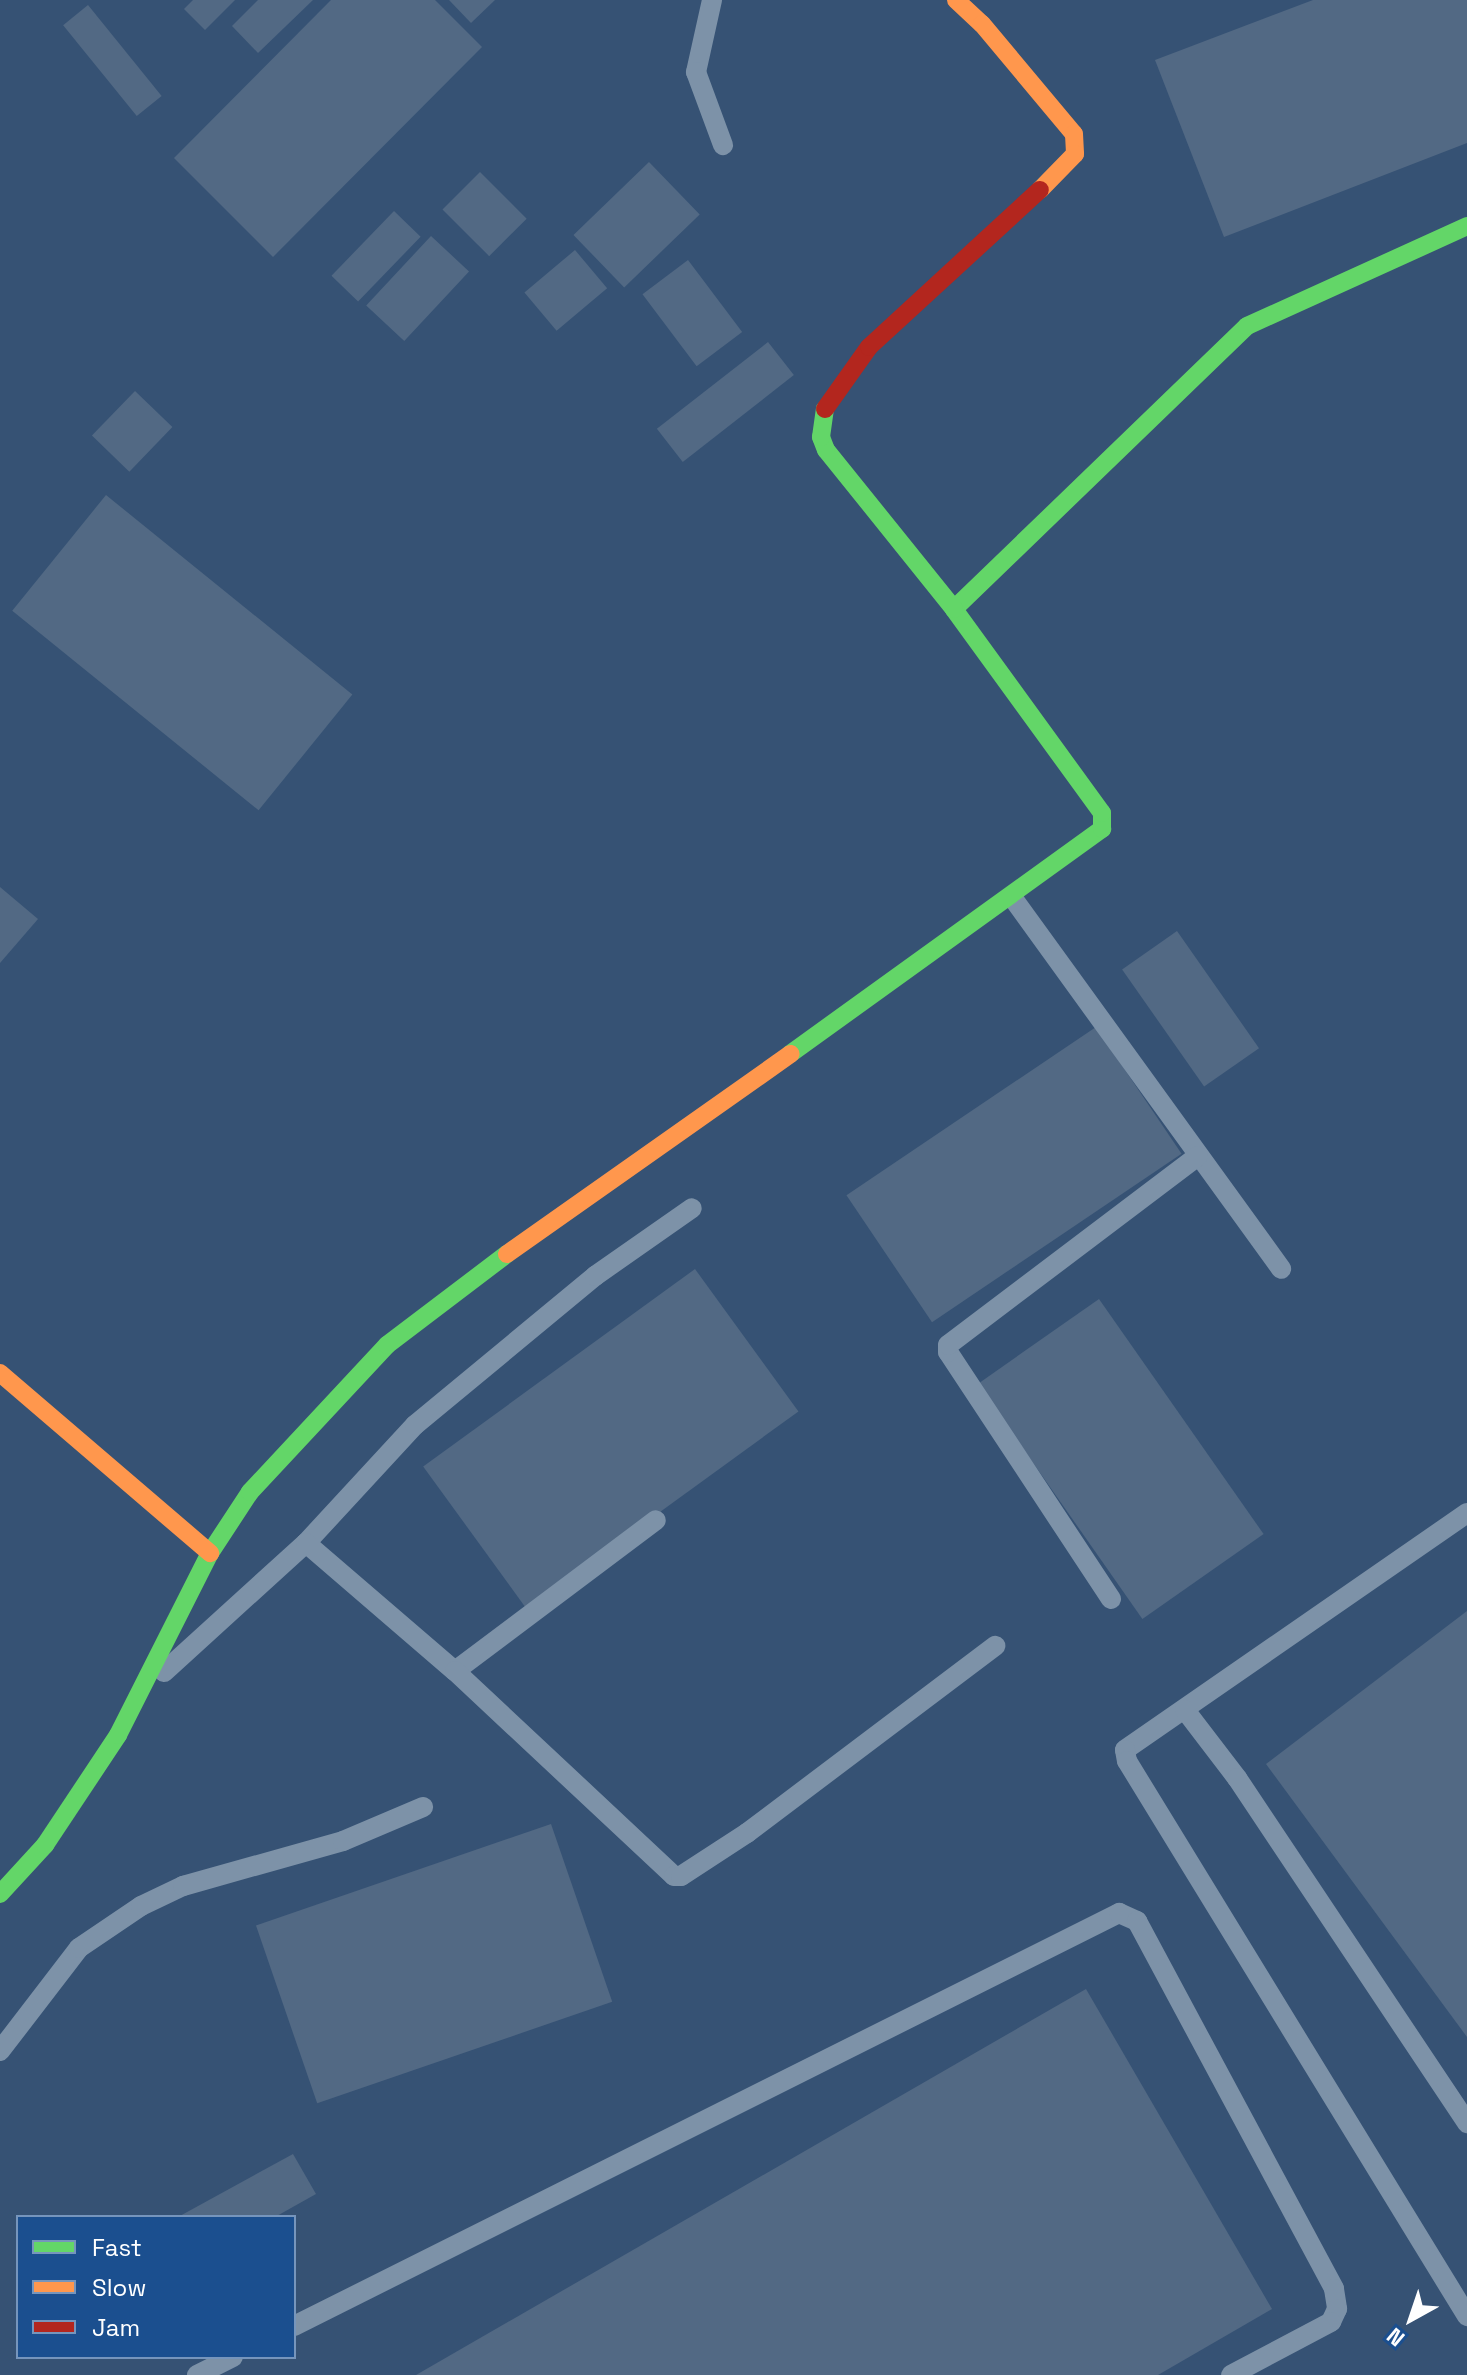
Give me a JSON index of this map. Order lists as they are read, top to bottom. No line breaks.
{"legend":["Fast","Slow","Jam"],"north":"bottom left"}
